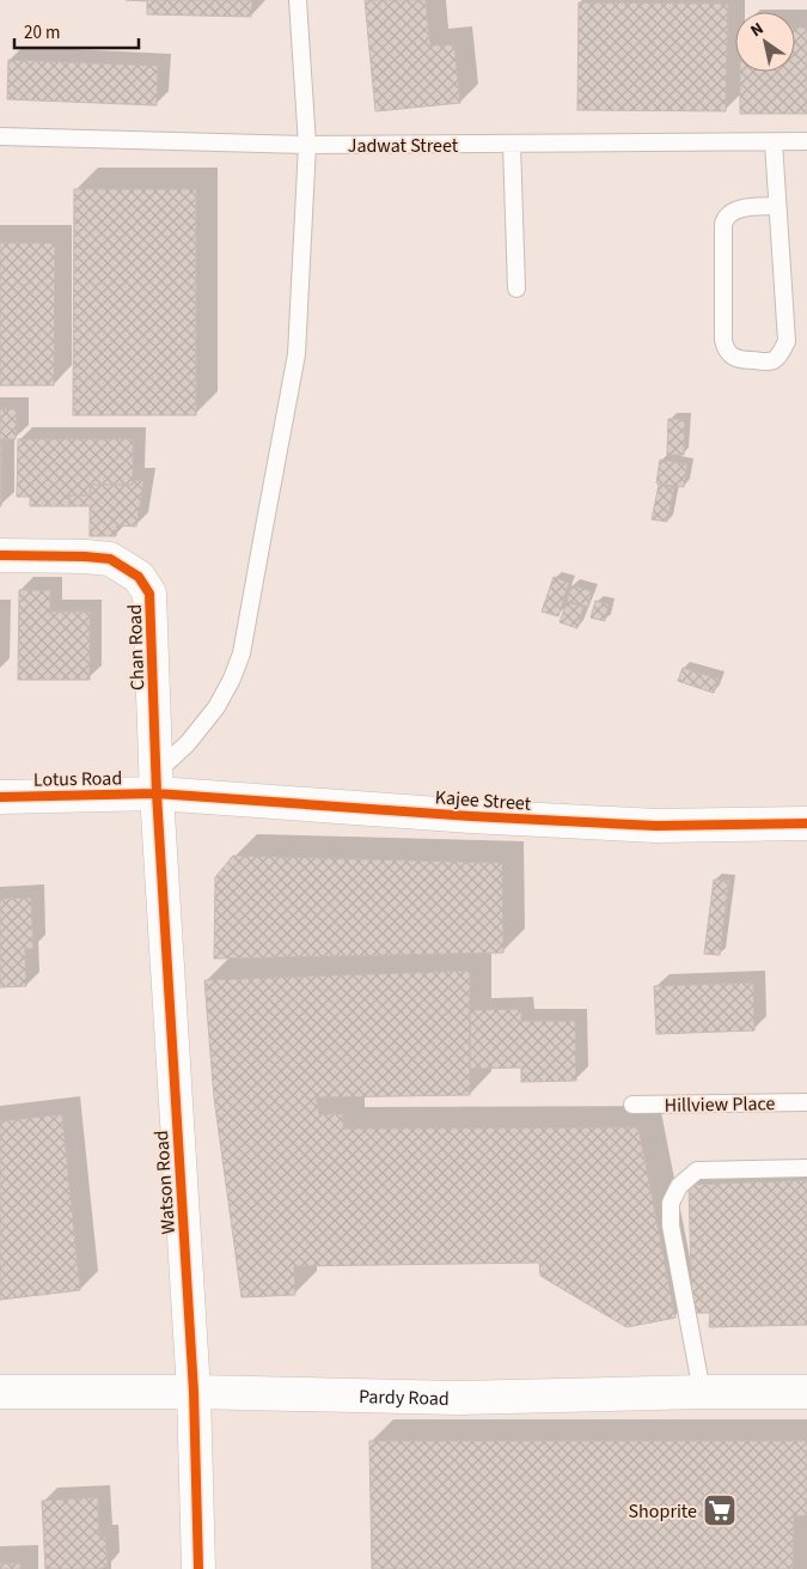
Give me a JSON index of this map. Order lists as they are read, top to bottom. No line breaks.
{"streets":{"street":["Chan Road","Lotus Road","Kajee Street","Watson Road","Pardy Road"],"lane":["Jadwat Street","Hillview Place"]},"crossings":[["Chan Road","Lotus Road"],["Chan Road","Kajee Street"],["Chan Road","Watson Road"],["Lotus Road","Kajee Street"],["Lotus Road","Watson Road"],["Kajee Street","Watson Road"],["Watson Road","Pardy Road"]],"places":{"supermarket":["Shoprite"]},"scale_bar":"20 m","north":"top left"}
